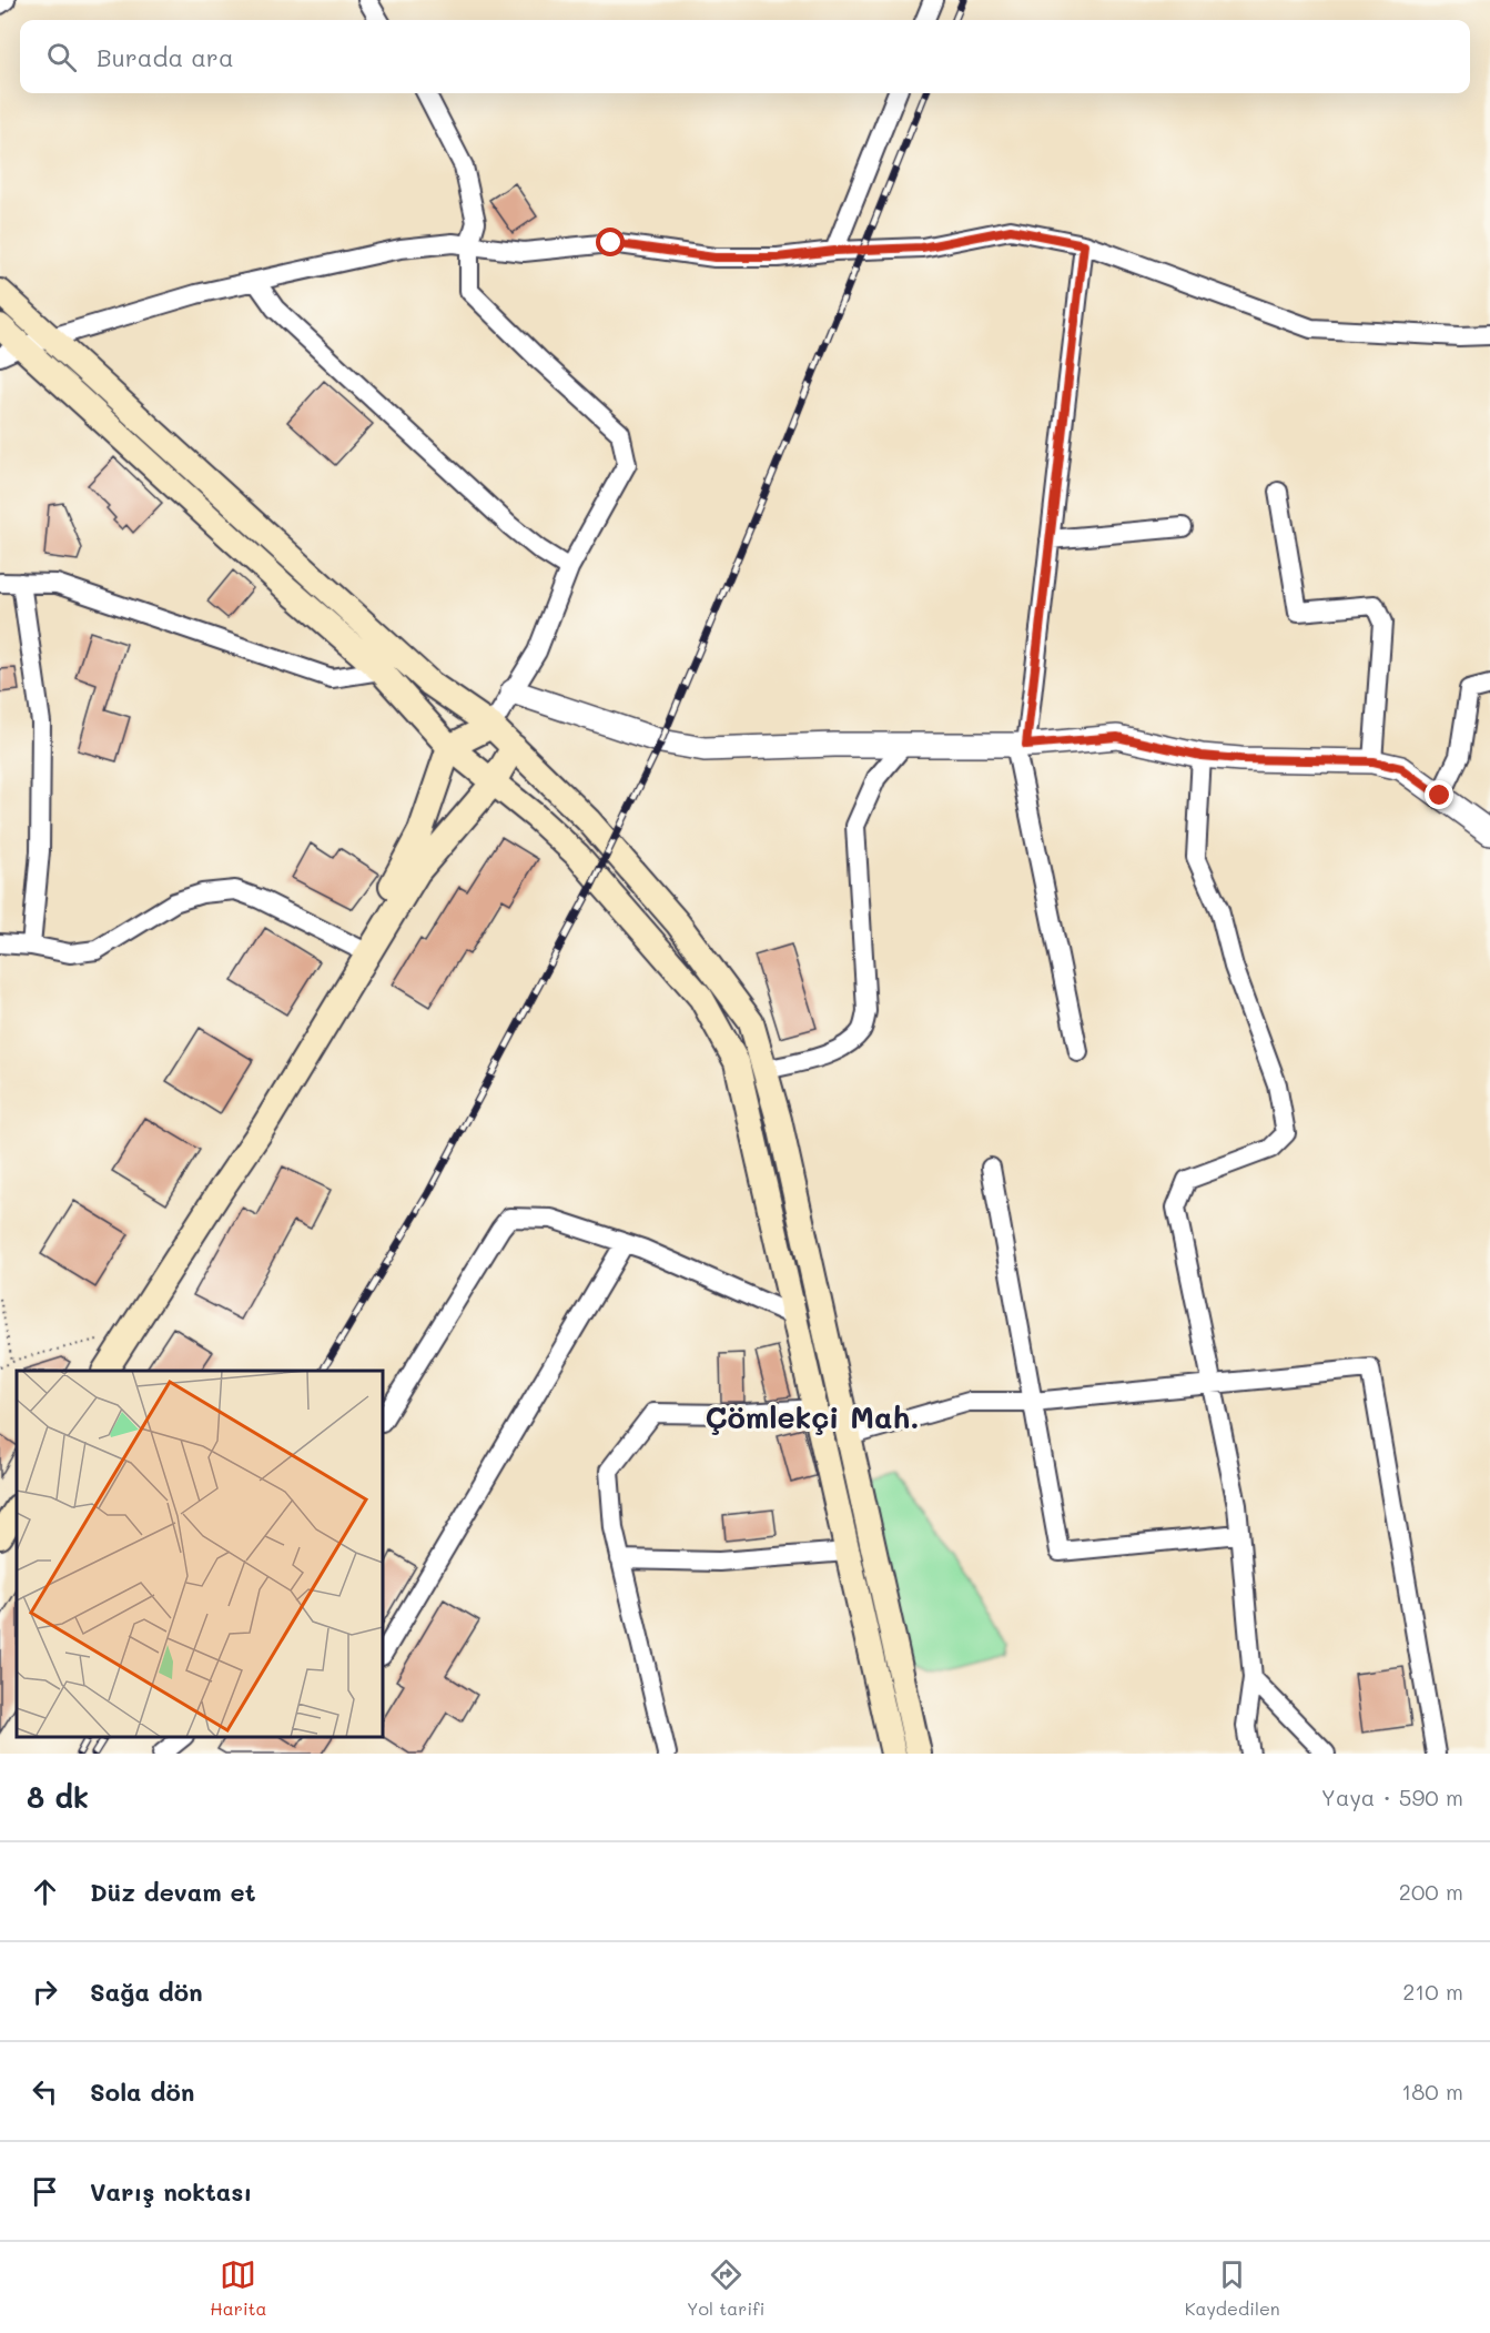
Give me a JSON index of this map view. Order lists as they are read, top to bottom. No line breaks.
{"districts":["Çömlekçi Mah."],"page":{"search":"Burada ara","heading":["8 dk","Yaya · 590 m"],"list":[["Düz devam et","200 m"],["Sağa dön","210 m"],["Sola dön","180 m"],"Varış noktası"],"nav":["Harita","Yol tarifi","Kaydedilen"]}}
